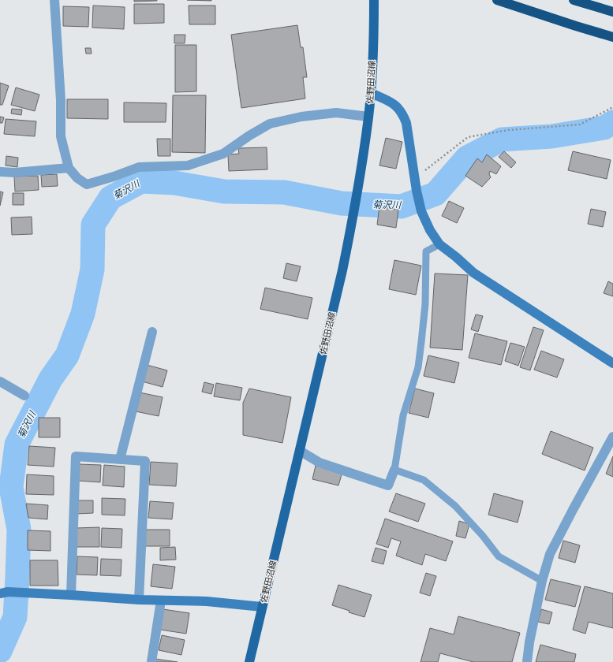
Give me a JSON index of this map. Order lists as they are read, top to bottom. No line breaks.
{"streets":{"main road":["佐野田沼線"]},"water":["菊沢川"]}
